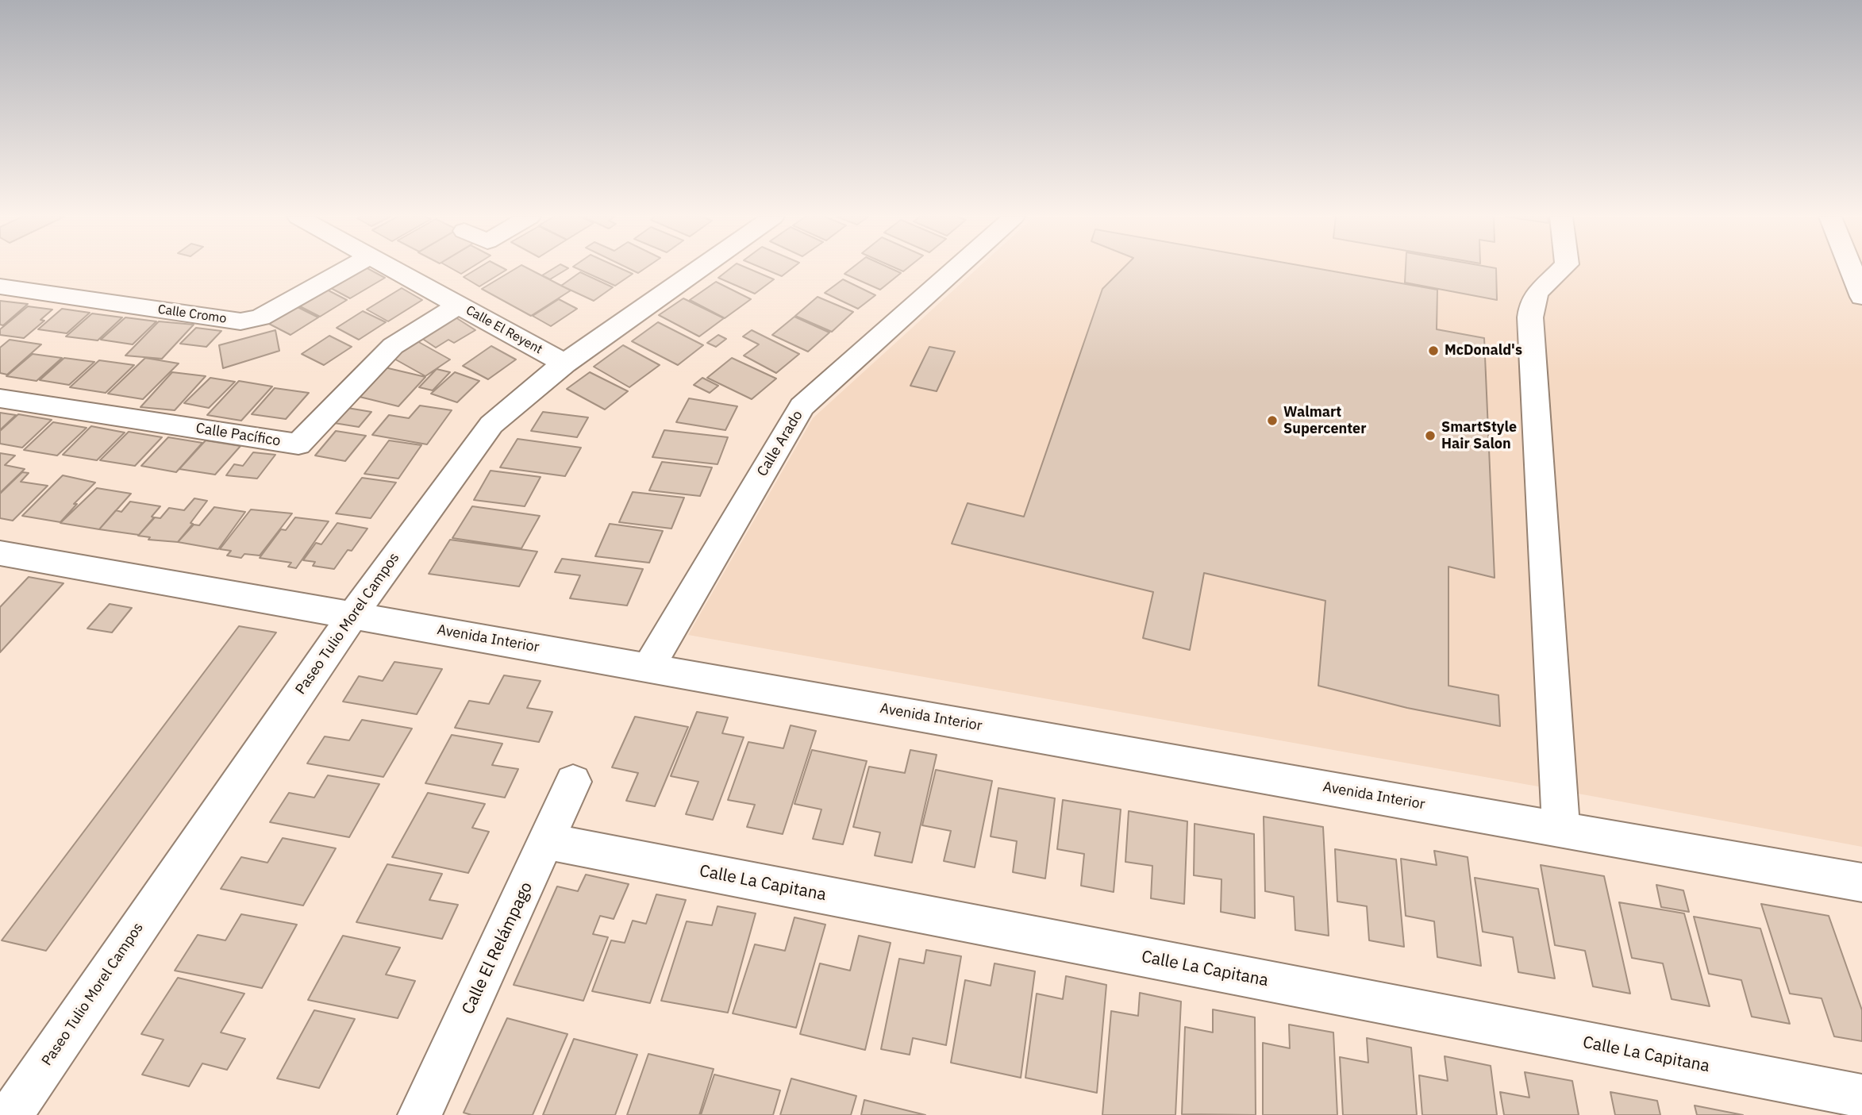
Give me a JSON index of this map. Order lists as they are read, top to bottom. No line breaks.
{"streets":{"street":["Calle Cromo","Calle El Reyent","Calle Pacífico","Calle Arado","Paseo Tulio Morel Campos","Avenida Interior","Calle La Capitana","Calle El Relámpago"]},"crossings":[["Calle El Reyent","Calle Pacífico"],["Calle El Reyent","Paseo Tulio Morel Campos"],["Calle Arado","Avenida Interior"],["Paseo Tulio Morel Campos","Avenida Interior"],["Calle La Capitana","Calle El Relámpago"]],"places":["McDonald's","Walmart Supercenter","SmartStyle Hair Salon"]}
